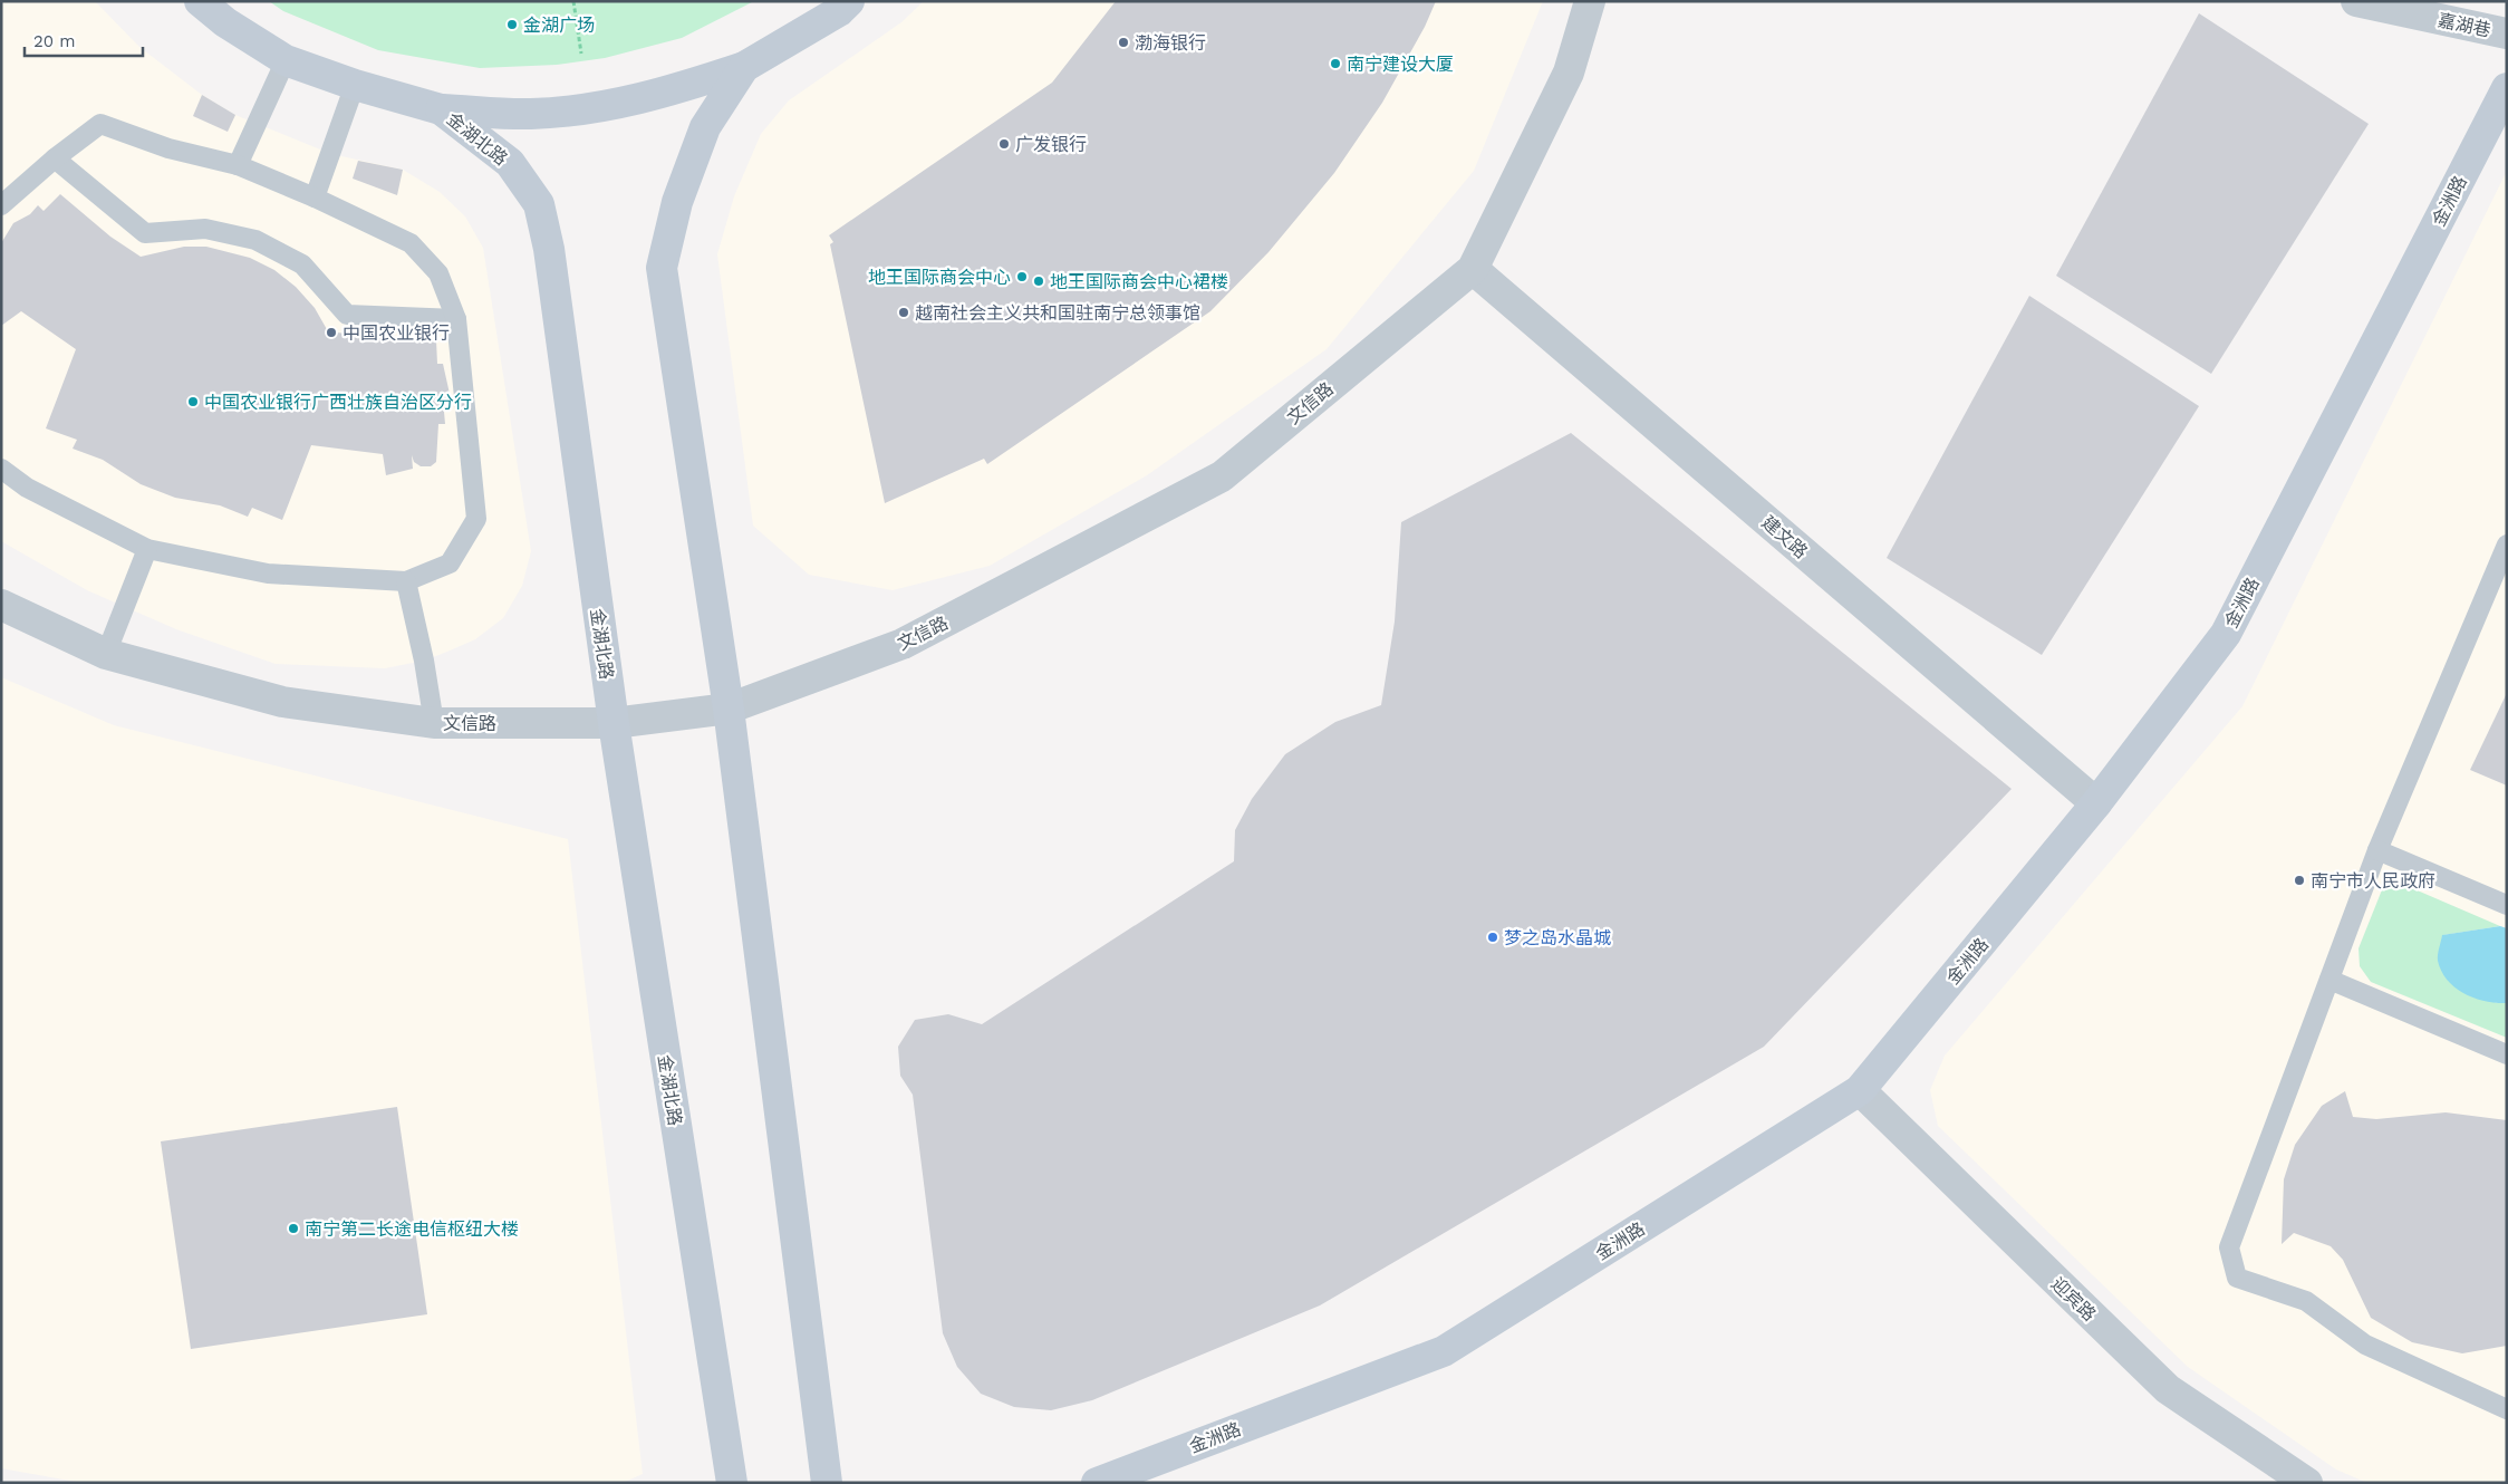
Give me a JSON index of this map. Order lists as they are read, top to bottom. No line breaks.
{"streets":{"main road":["金湖北路","金洲路"],"street":["嘉湖巷","文信路","建文路","迎宾路"]},"crossings":[["金湖北路","文信路"],["金洲路","建文路"],["金洲路","迎宾路"],["文信路","建文路"]],"places":["金湖广场","渤海银行","南宁建设大厦","广发银行","地王国际商会中心","地王国际商会中心裙楼","越南社会主义共和国驻南宁总领事馆","中国农业银行","中国农业银行广西壮族自治区分行","南宁市人民政府","梦之岛水晶城","南宁第二长途电信枢纽大楼"],"scale_bar":"20 m"}
